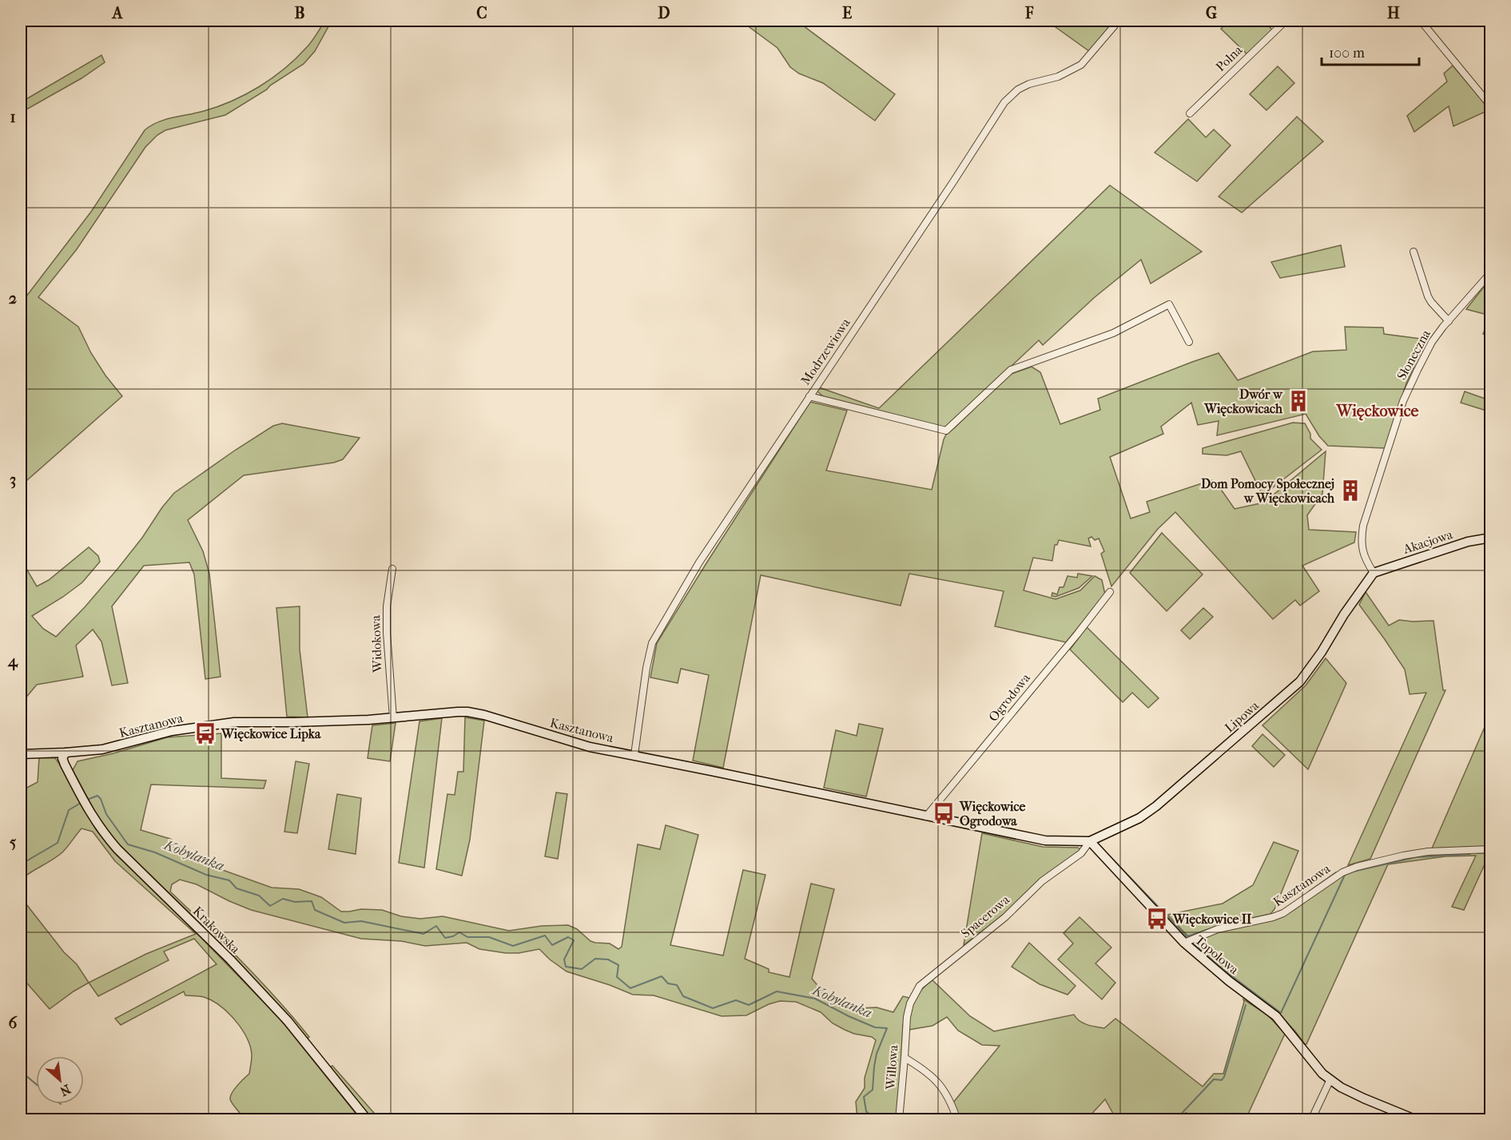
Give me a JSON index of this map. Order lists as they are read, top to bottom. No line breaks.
{"streets":{"street":["Polna","Modrzewiowa","Słoneczna","Akacjowa","Widokowa","Ogrodowa","Lipowa","Kasztanowa","Spacerowa","Krakowska","Topolowa","Willowa"]},"crossings":[["Modrzewiowa","Kasztanowa"],["Słoneczna","Akacjowa"],["Słoneczna","Lipowa"],["Akacjowa","Lipowa"],["Widokowa","Kasztanowa"],["Ogrodowa","Kasztanowa"],["Lipowa","Kasztanowa"],["Lipowa","Spacerowa"],["Lipowa","Topolowa"],["Kasztanowa","Spacerowa"],["Kasztanowa","Krakowska"],["Kasztanowa","Topolowa"],["Spacerowa","Topolowa"],["Spacerowa","Willowa"]],"districts":["Więckowice"],"water":["Kobylanka"],"places":{"building":["Dwór w Więckowicach","Dom Pomocy Społecznej w Więckowicach"],"bus stop":["Więckowice Lipka","Więckowice Ogrodowa","Więckowice II"]},"scale_bar":"100 m","north":"bottom right","grid":{"columns":["A","B","C","D","E","F","G","H"],"rows":["1","2","3","4","5","6"]}}
